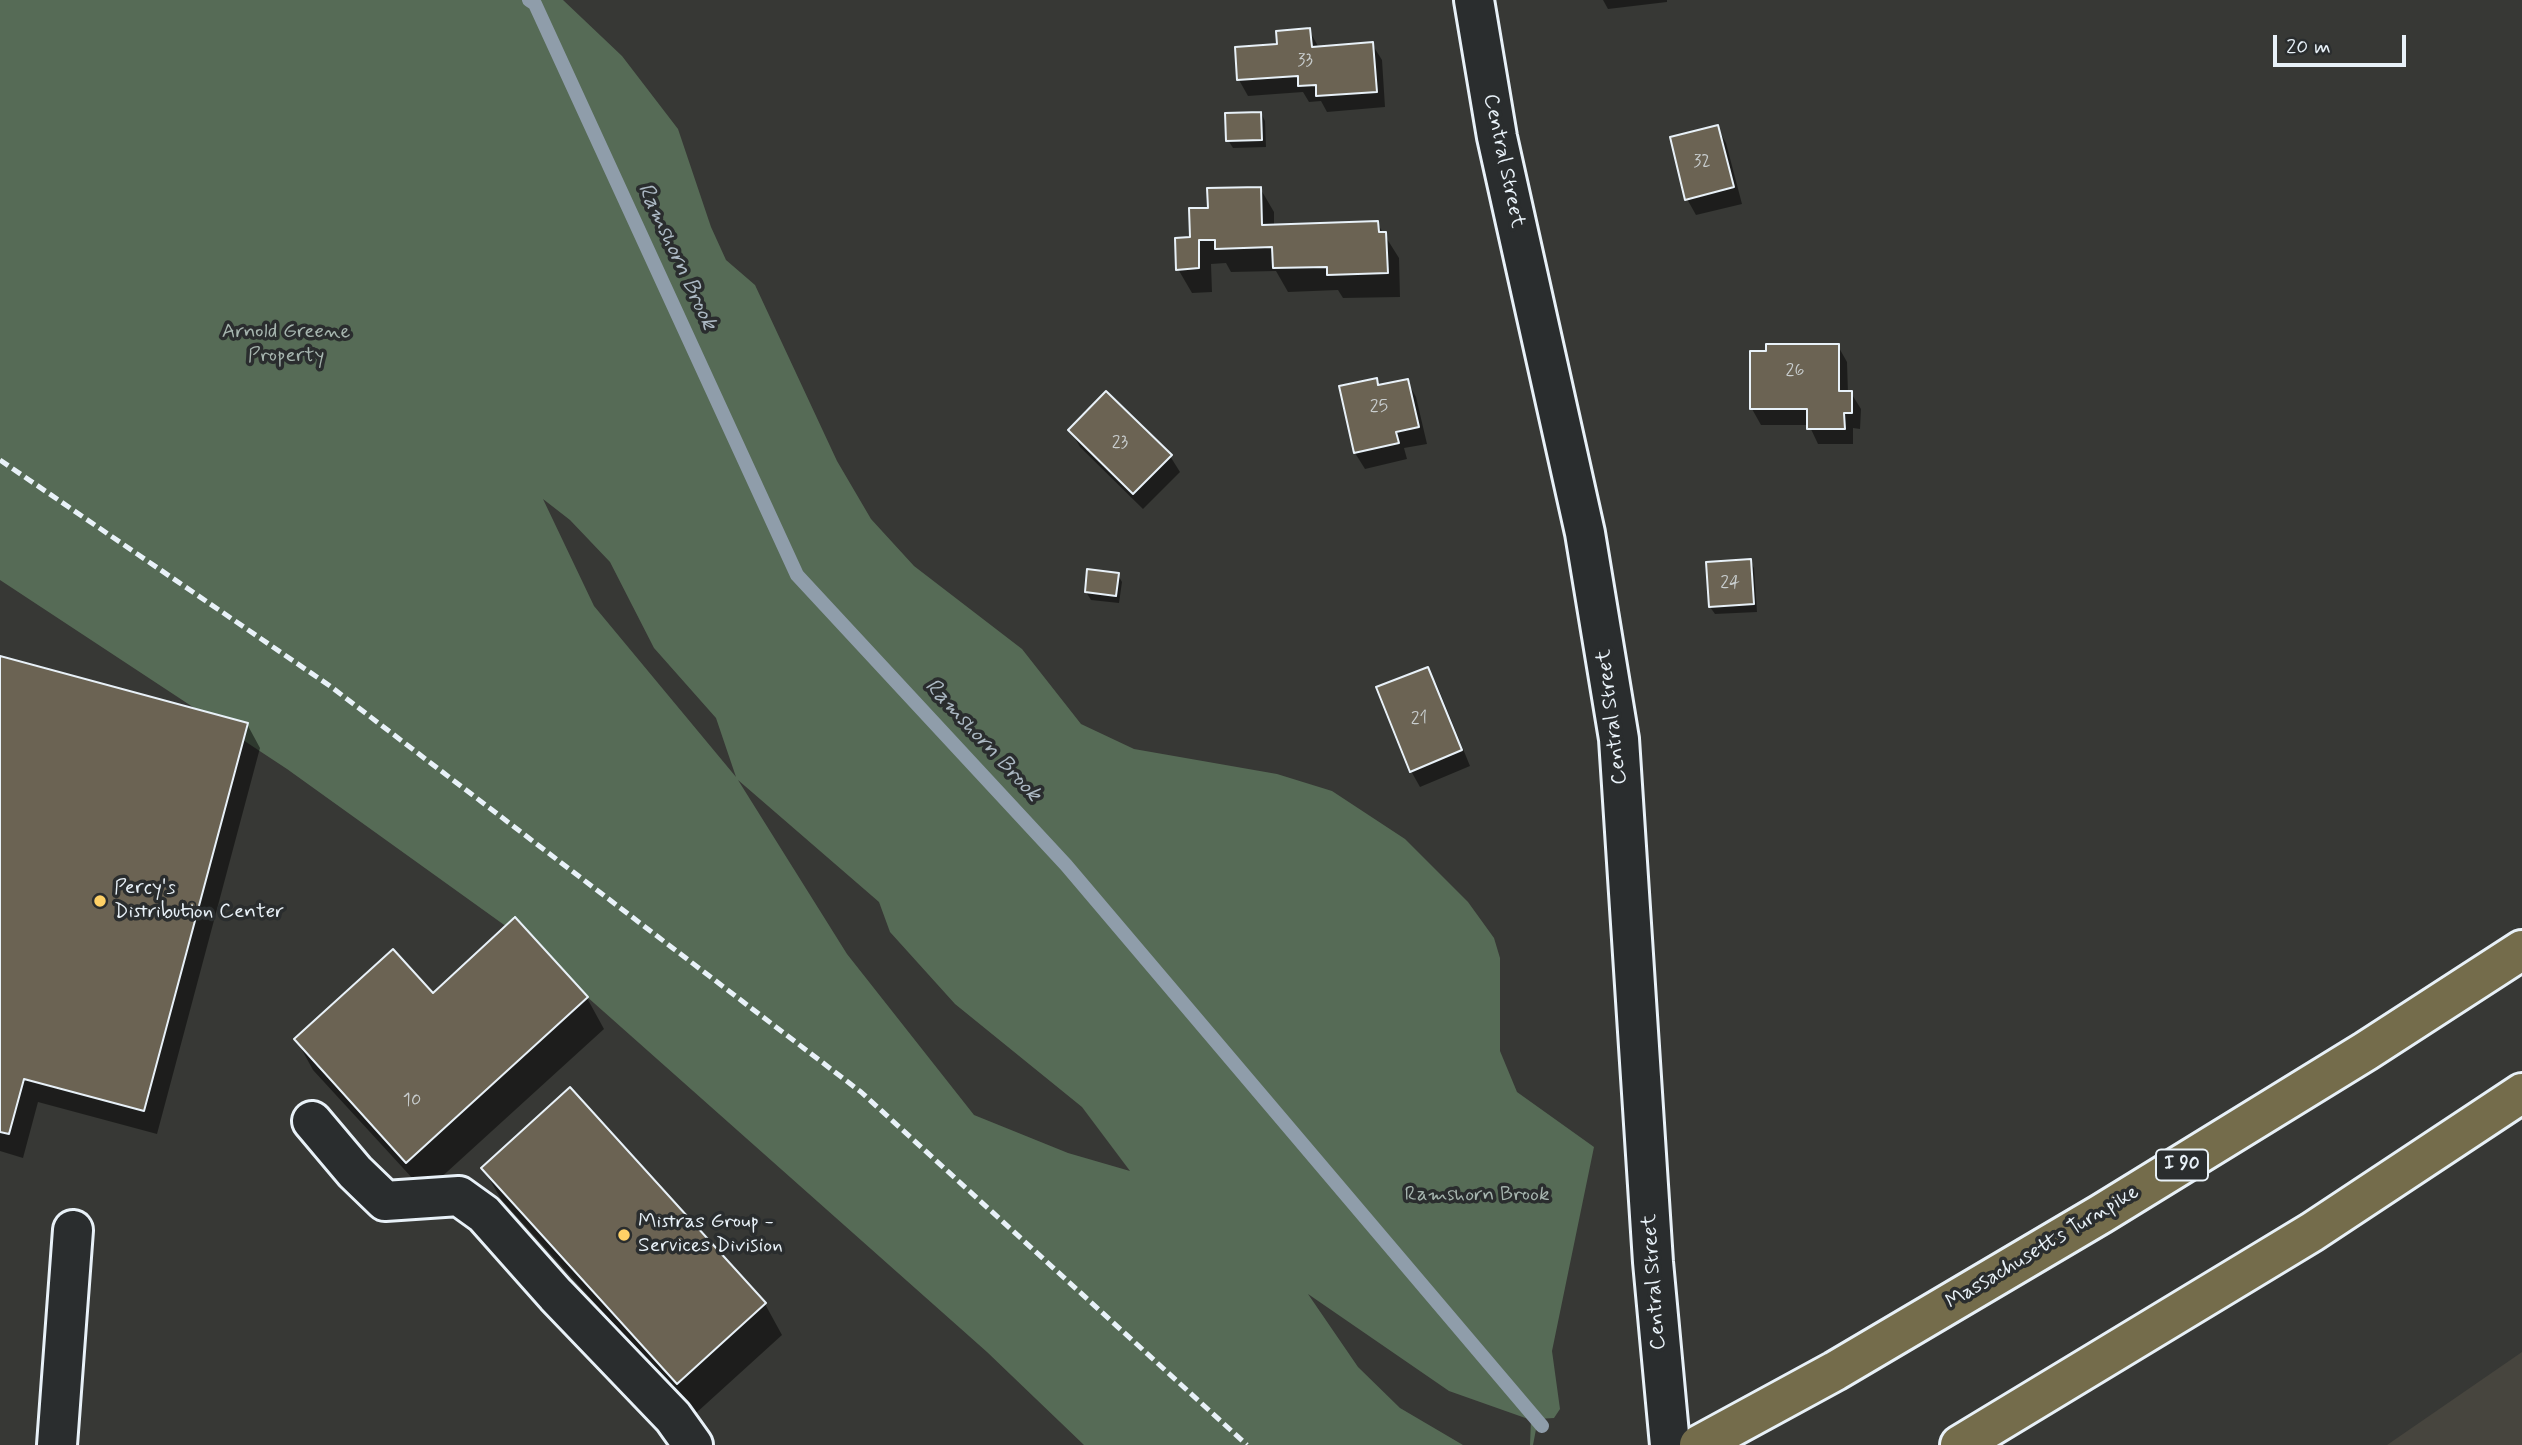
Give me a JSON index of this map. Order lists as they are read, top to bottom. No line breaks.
{"streets":{"highway":["I 90","Massachusetts Turnpike"],"street":["Central Street"]},"water":["Ramshorn Brook"],"parks":["Arnold Greene Property","Ramshorn Brook"],"places":["Percy's Distribution Center","Mistras Group - Services Division"],"house_numbers":["33","32","26","25","23","24","21","10"],"scale_bar":"20 m"}
